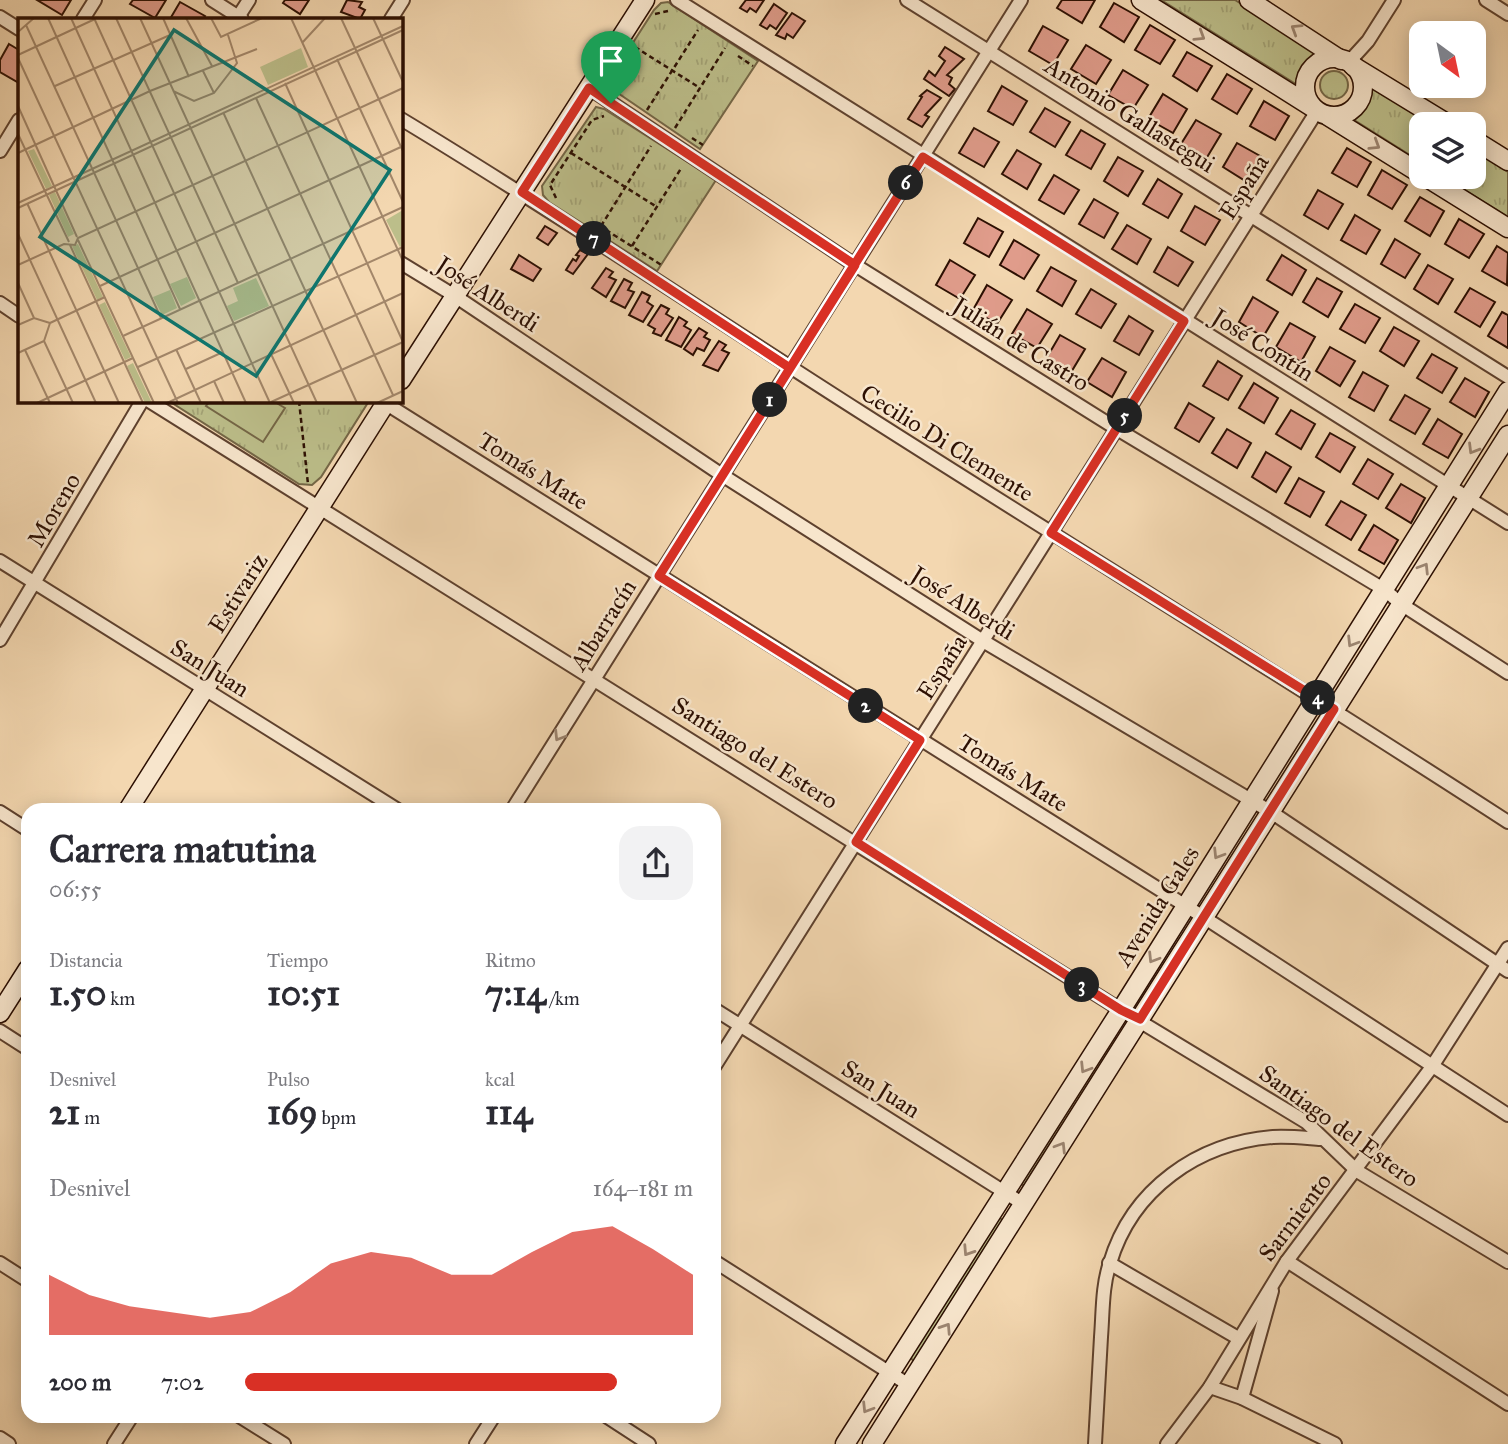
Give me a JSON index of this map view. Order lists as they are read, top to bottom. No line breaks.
{"streets":{"street":["Antonio Gallastegui","España","José Alberdi","Julián de Castro","José Contín","Cecilio Di Clemente","Tomás Mate","Moreno","Estivariz","Albarracín","San Juan","Santiago del Estero","Avenida Gales","Sarmiento"]},"crossings":[["Antonio Gallastegui","España"],["Antonio Gallastegui","Albarracín"],["España","José Alberdi"],["España","Julián de Castro"],["España","José Contín"],["España","Cecilio Di Clemente"],["España","Tomás Mate"],["España","San Juan"],["España","Santiago del Estero"],["José Alberdi","Albarracín"],["José Alberdi","Avenida Gales"],["José Alberdi","Sarmiento"],["Julián de Castro","Albarracín"],["Julián de Castro","Avenida Gales"],["José Contín","Albarracín"],["José Contín","Avenida Gales"],["Cecilio Di Clemente","Albarracín"],["Cecilio Di Clemente","Avenida Gales"],["Tomás Mate","Estivariz"],["Tomás Mate","Albarracín"],["Tomás Mate","Avenida Gales"],["Tomás Mate","Sarmiento"],["Moreno","San Juan"],["Estivariz","San Juan"],["Estivariz","Santiago del Estero"],["Albarracín","Santiago del Estero"],["San Juan","Avenida Gales"],["Santiago del Estero","Avenida Gales"],["Santiago del Estero","Sarmiento"]],"north":"bottom right","page":{"pins":["6","7","1","5","4","2","3"],"heading":["Carrera matutina","06:55"],"stats":[["Distancia","1.50 km"],["Tiempo","10:51"],["Ritmo","7:14 /km"],["Desnivel","21 m"],["Pulso","169 bpm"],["kcal","114"]],"chart":["Desnivel","164–181 m"],"list":[{"name":"200 m","note":"7:02"}]}}
